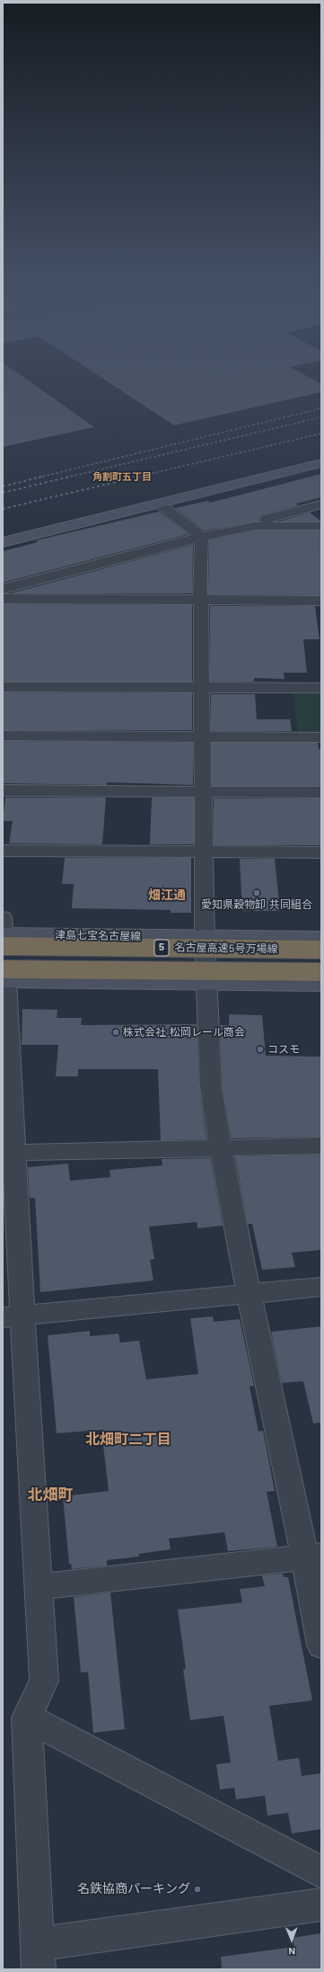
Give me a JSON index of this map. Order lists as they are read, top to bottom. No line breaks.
{"streets":{"highway":["5","名古屋高速5号万場線"],"street":["津島七宝名古屋線"]},"crossings":[["津島七宝名古屋線","名古屋高速5号万場線"]],"districts":["角割町五丁目","畑江通","北畑町二丁目","北畑町"],"places":["愛知県穀物卸 共同組合","株式会社 松岡レール商会","コスモ","名鉄協商パーキング"],"north":"bottom"}
